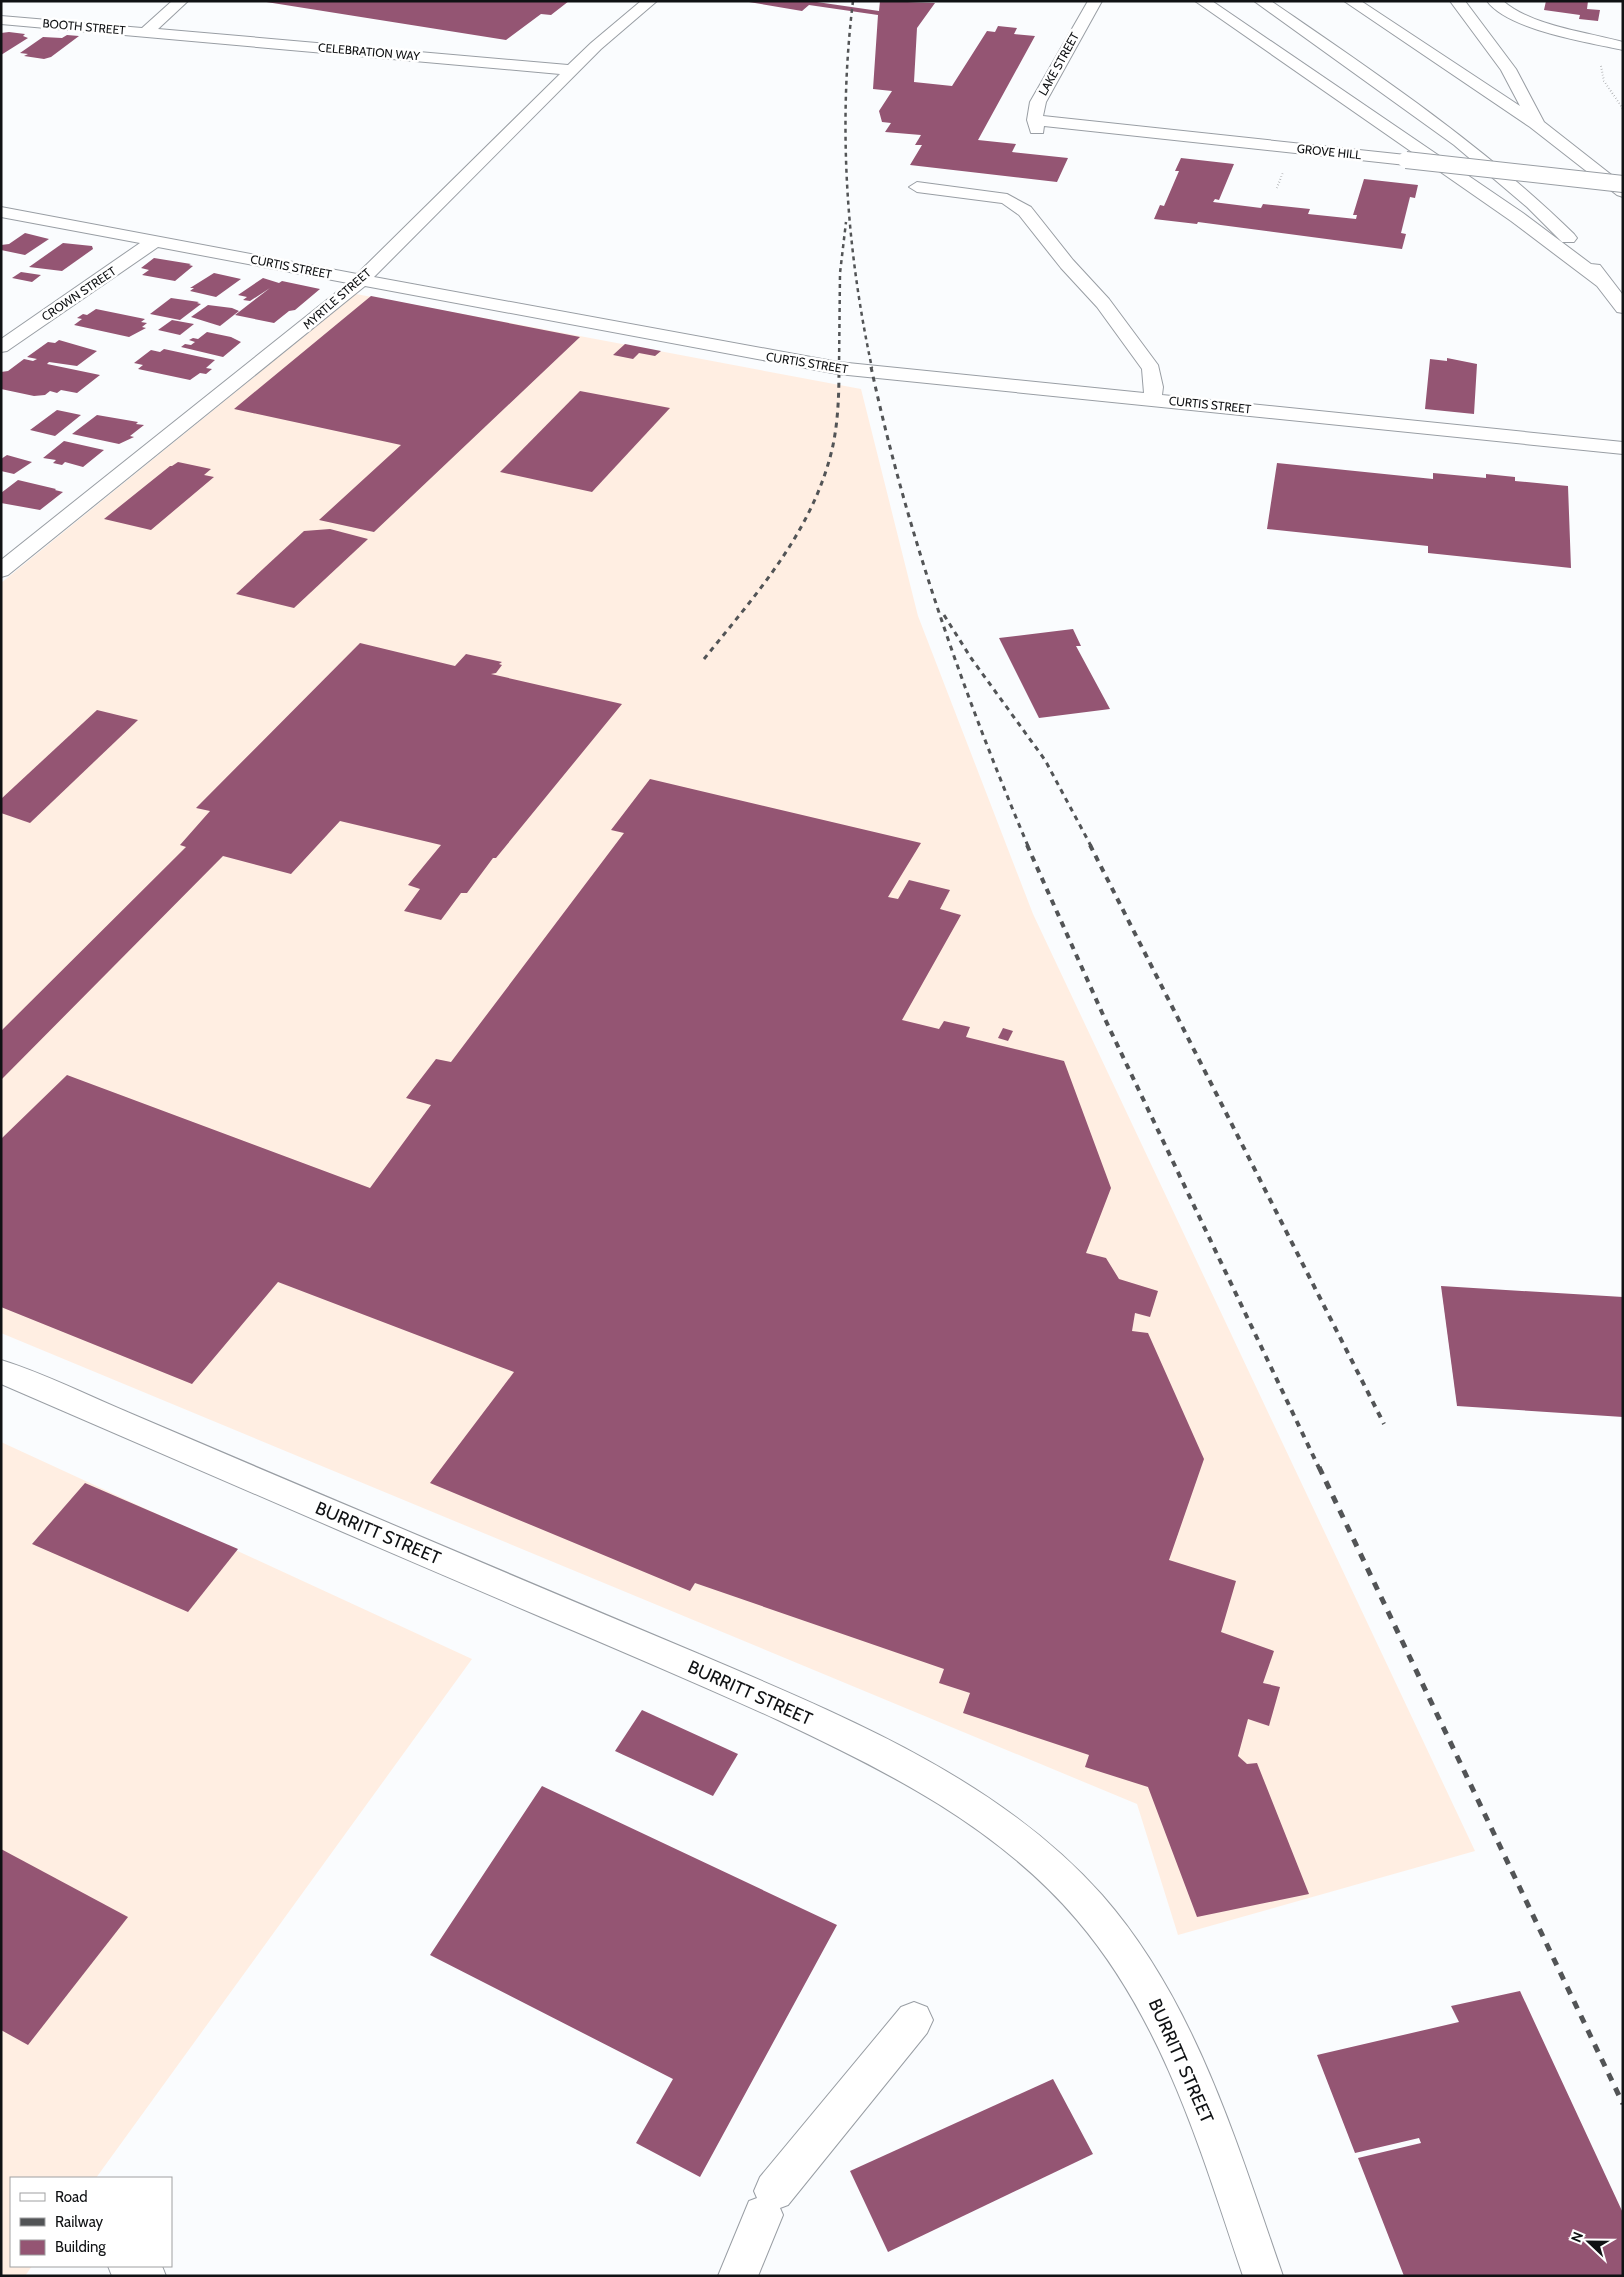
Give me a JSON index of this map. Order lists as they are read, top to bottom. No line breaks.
{"streets":{"main road":["BOOTH STREET","CELEBRATION WAY","LAKE STREET","GROVE HILL","CURTIS STREET","CROWN STREET","MYRTLE STREET","BURRITT STREET"]},"crossings":[["BOOTH STREET","CELEBRATION WAY"],["CELEBRATION WAY","MYRTLE STREET"],["LAKE STREET","GROVE HILL"],["CURTIS STREET","CROWN STREET"],["CURTIS STREET","MYRTLE STREET"]],"legend":["Road","Railway","Building"],"north":"left"}
